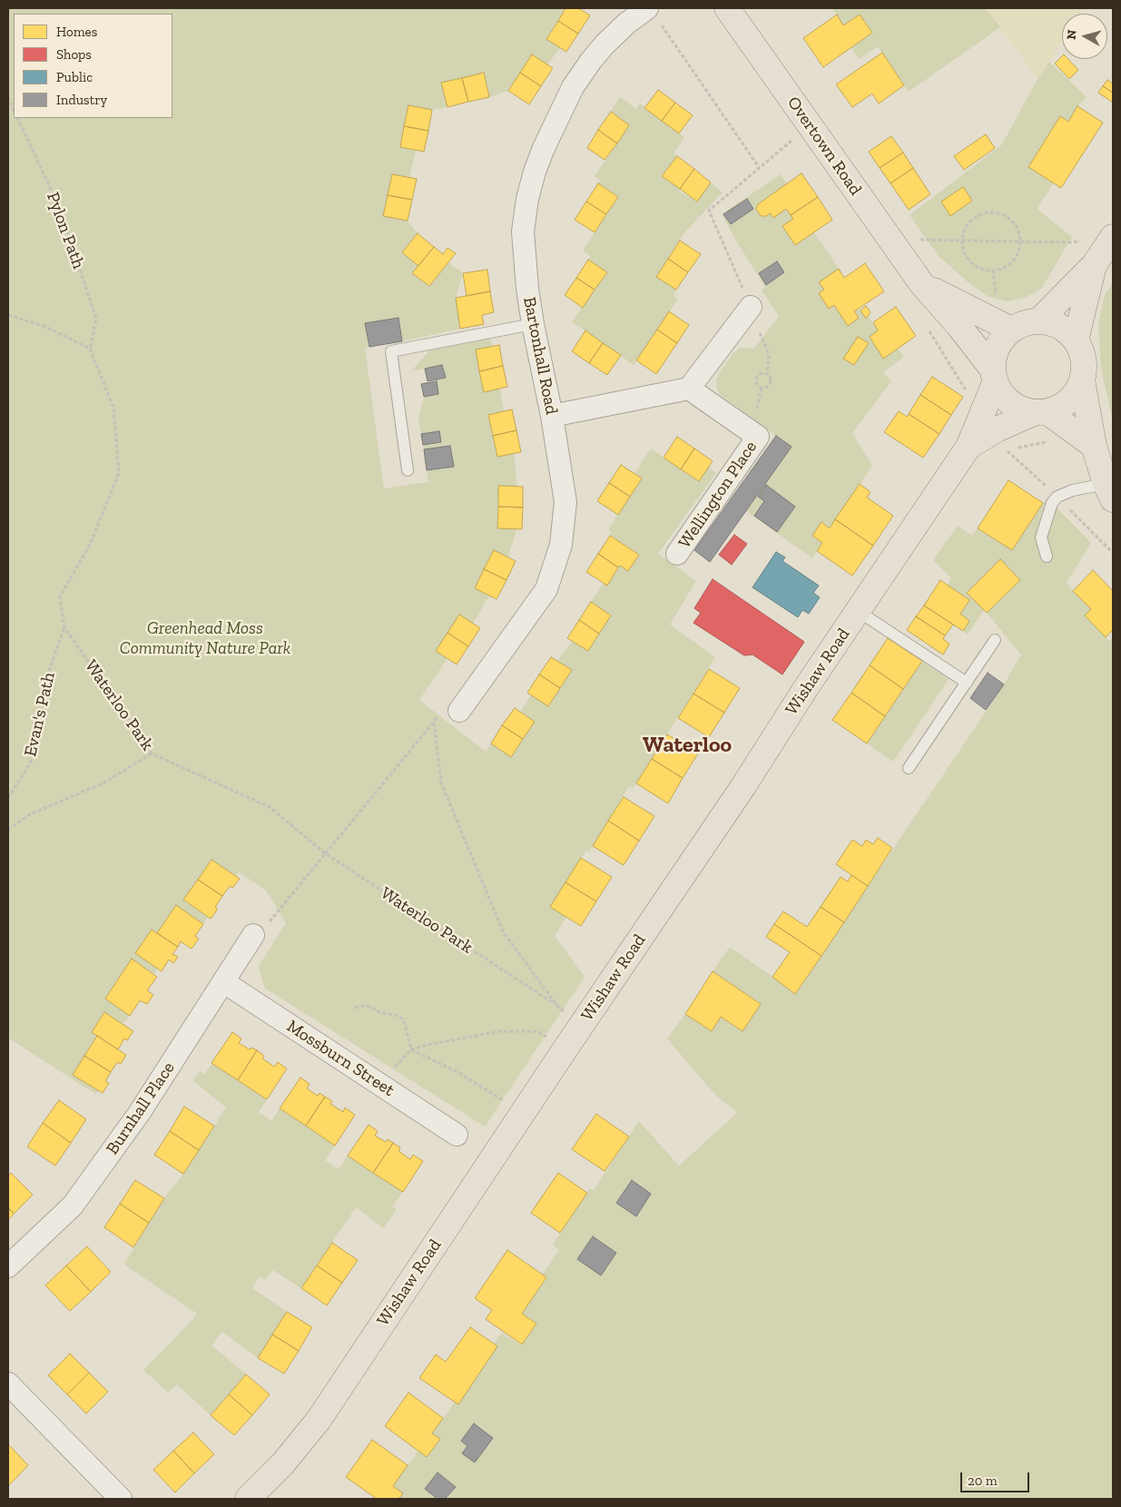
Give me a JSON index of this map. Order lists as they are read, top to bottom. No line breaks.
{"streets":{"main road":["Overtown Road","Wishaw Road"],"street":["Bartonhall Road","Wellington Place","Mossburn Street","Burnhall Place"],"path":["Pylon Path","Waterloo Park","Evan's Path"]},"crossings":[["Overtown Road","Wishaw Road"],["Pylon Path","Waterloo Park"],["Waterloo Park","Evan's Path"],["Mossburn Street","Burnhall Place"]],"districts":["Waterloo"],"parks":["Greenhead Moss Community Nature Park"],"legend":["Homes","Shops","Public","Industry"],"scale_bar":"20 m","north":"left"}
